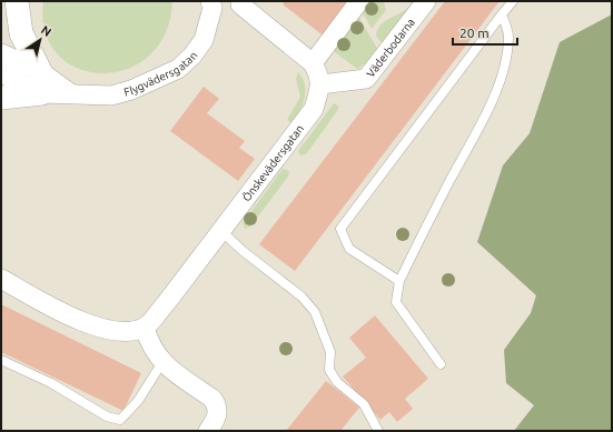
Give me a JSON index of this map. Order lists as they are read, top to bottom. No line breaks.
{"streets":{"street":["Väderbodarna","Flygvädersgatan","Önskevädersgatan"]},"crossings":[["Väderbodarna","Önskevädersgatan"]],"scale_bar":"20 m","north":"top right"}
